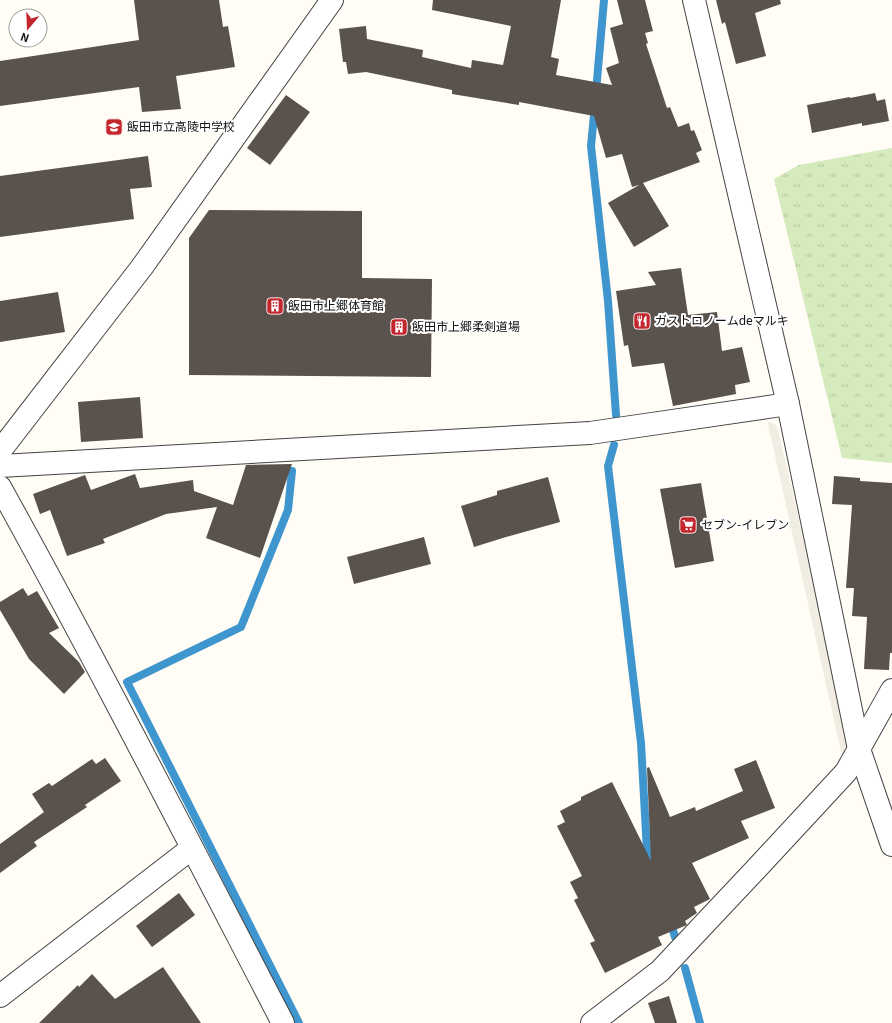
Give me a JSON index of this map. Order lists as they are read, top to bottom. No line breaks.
{"places":{"school or university":["飯田市立高陵中学校"],"building":["飯田市上郷体育館","飯田市上郷柔剣道場"],"restaurant":["ガストロノームdeマルキ"],"supermarket":["セブン-イレブン"]},"north":"bottom"}
